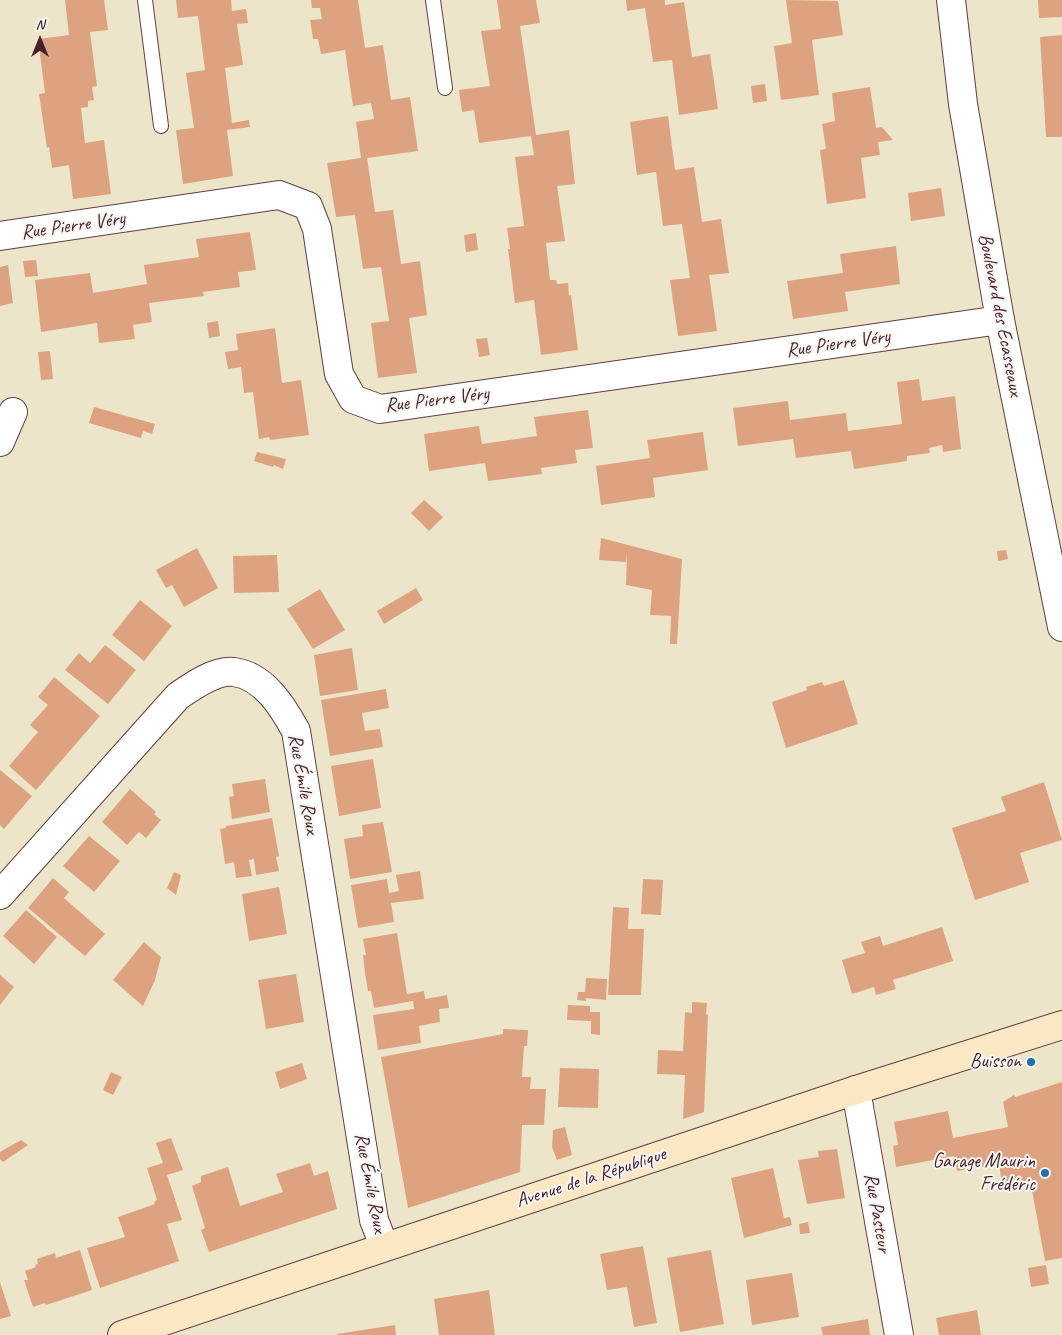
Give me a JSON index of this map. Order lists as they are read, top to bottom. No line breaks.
{"streets":{"main road":["Avenue de la République"],"street":["Rue Pierre Véry","Boulevard des Ecasseaux","Rue Émile Roux","Rue Pasteur"]},"crossings":[["Rue Pierre Véry","Boulevard des Ecasseaux"],["Rue Émile Roux","Avenue de la République"],["Avenue de la République","Rue Pasteur"]],"places":["Buisson","Garage Maurin Frédéric"],"north":"top"}
